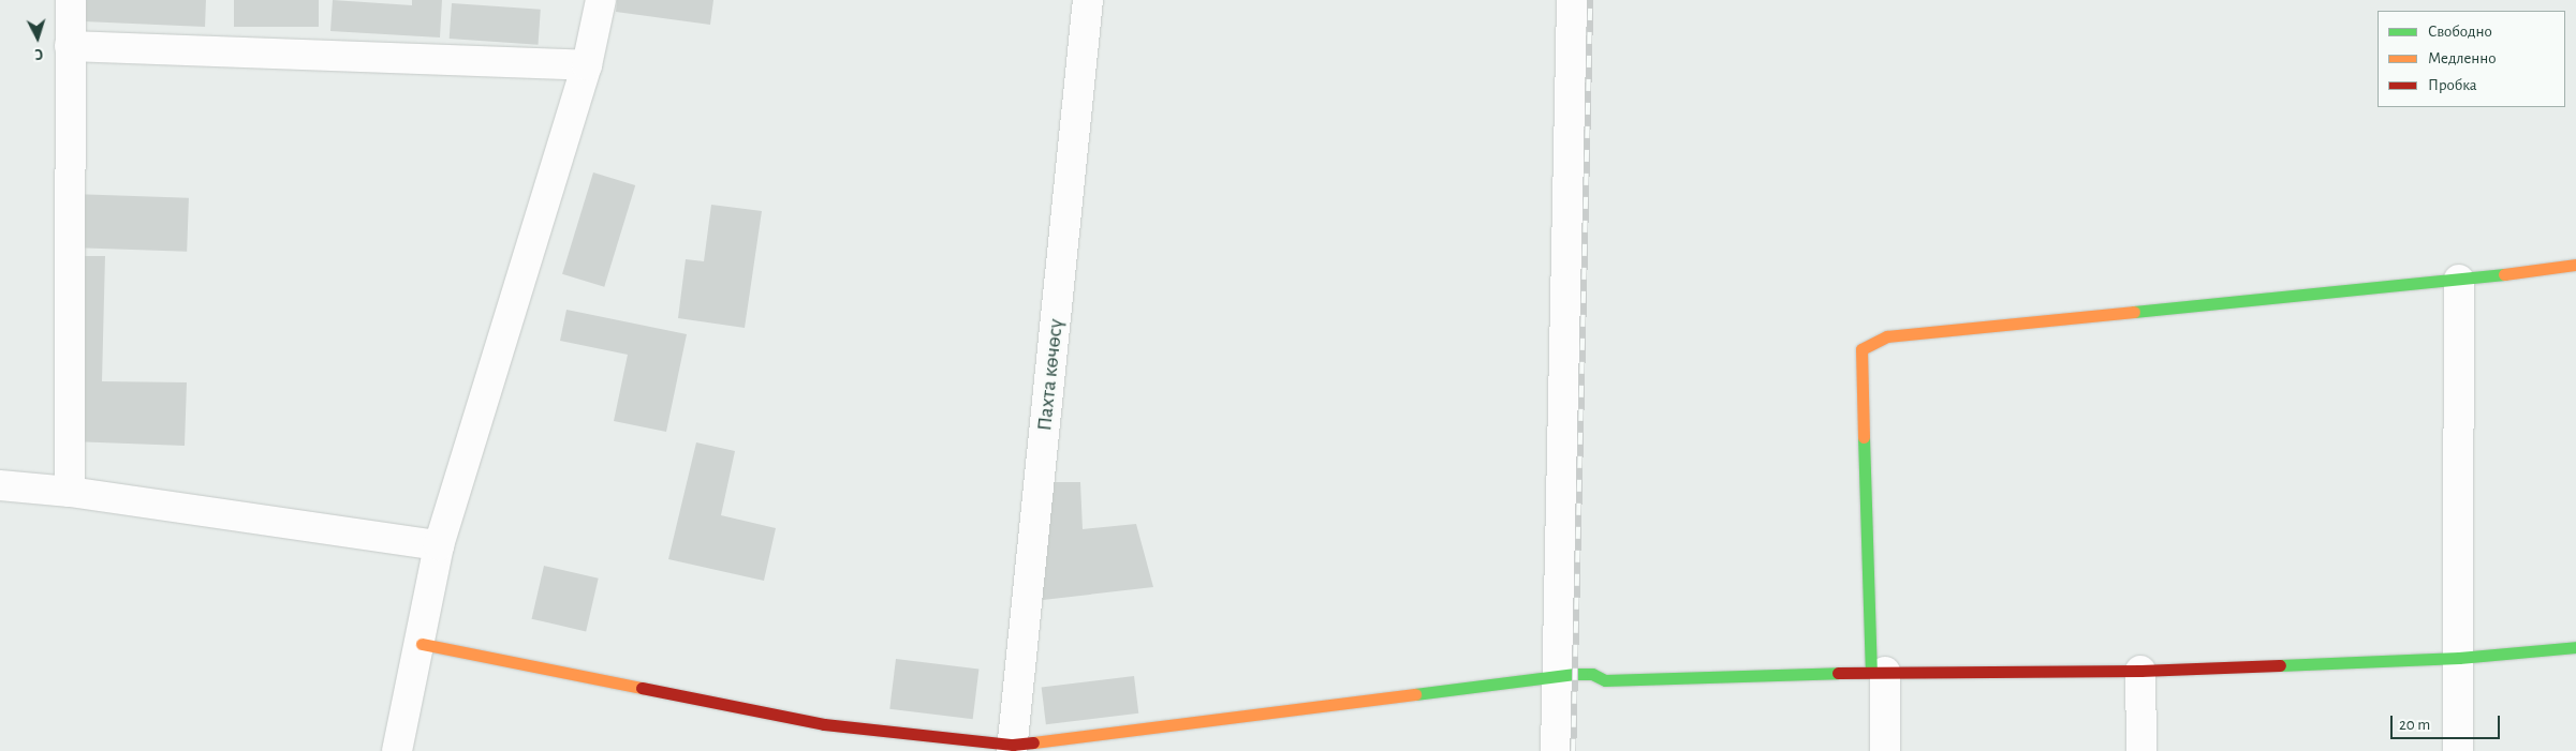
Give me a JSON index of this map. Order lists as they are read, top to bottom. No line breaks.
{"streets":{"street":["Пахта көчөсү"]},"legend":["Свободно","Медленно","Пробка"],"scale_bar":"20 m","north":"bottom"}
